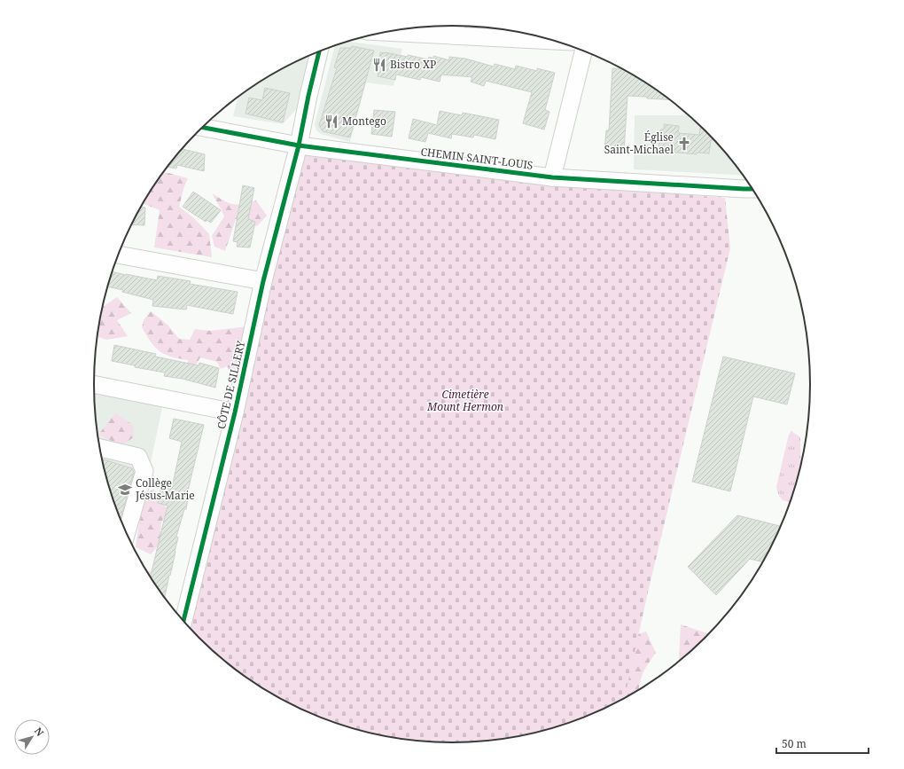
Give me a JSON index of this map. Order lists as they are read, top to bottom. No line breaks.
{"streets":{"street":["CHEMIN SAINT-LOUIS","CÔTE DE SILLERY"]},"crossings":[["CHEMIN SAINT-LOUIS","CÔTE DE SILLERY"]],"parks":["Cimetière Mount Hermon"],"places":{"restaurant":["Bistro XP","Montego"],"church":["Église Saint-Michael"],"school or university":["Collège Jésus-Marie"]},"scale_bar":"50 m","north":"top right"}
